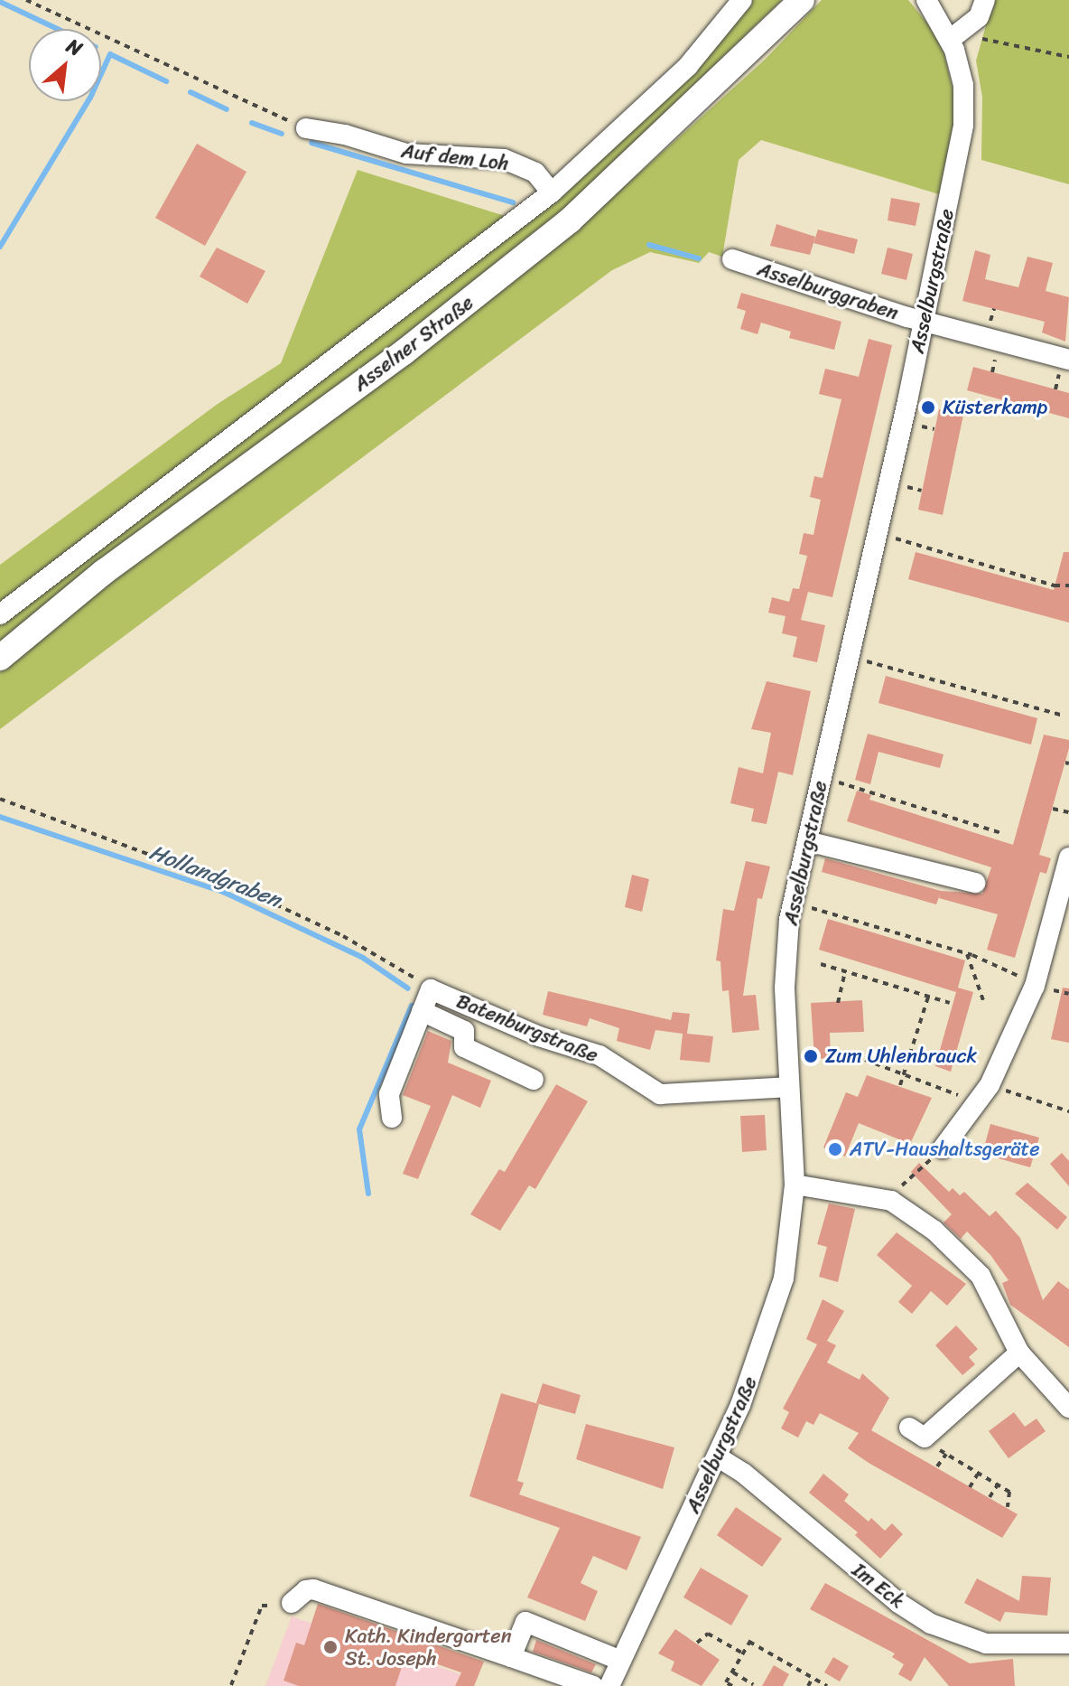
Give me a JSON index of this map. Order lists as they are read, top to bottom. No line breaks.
{"streets":{"main road":["Asselner Straße"],"street":["Auf dem Loh","Asselburgstraße","Asselburggraben","Batenburgstraße","Im Eck"]},"crossings":[["Asselburgstraße","Asselburggraben"],["Asselburgstraße","Batenburgstraße"],["Asselburgstraße","Im Eck"]],"water":["Hollandgraben"],"places":["Küsterkamp","Zum Uhlenbrauck","ATV-Haushaltsgeräte","Kath. Kindergarten St. Joseph"],"north":"top right"}
